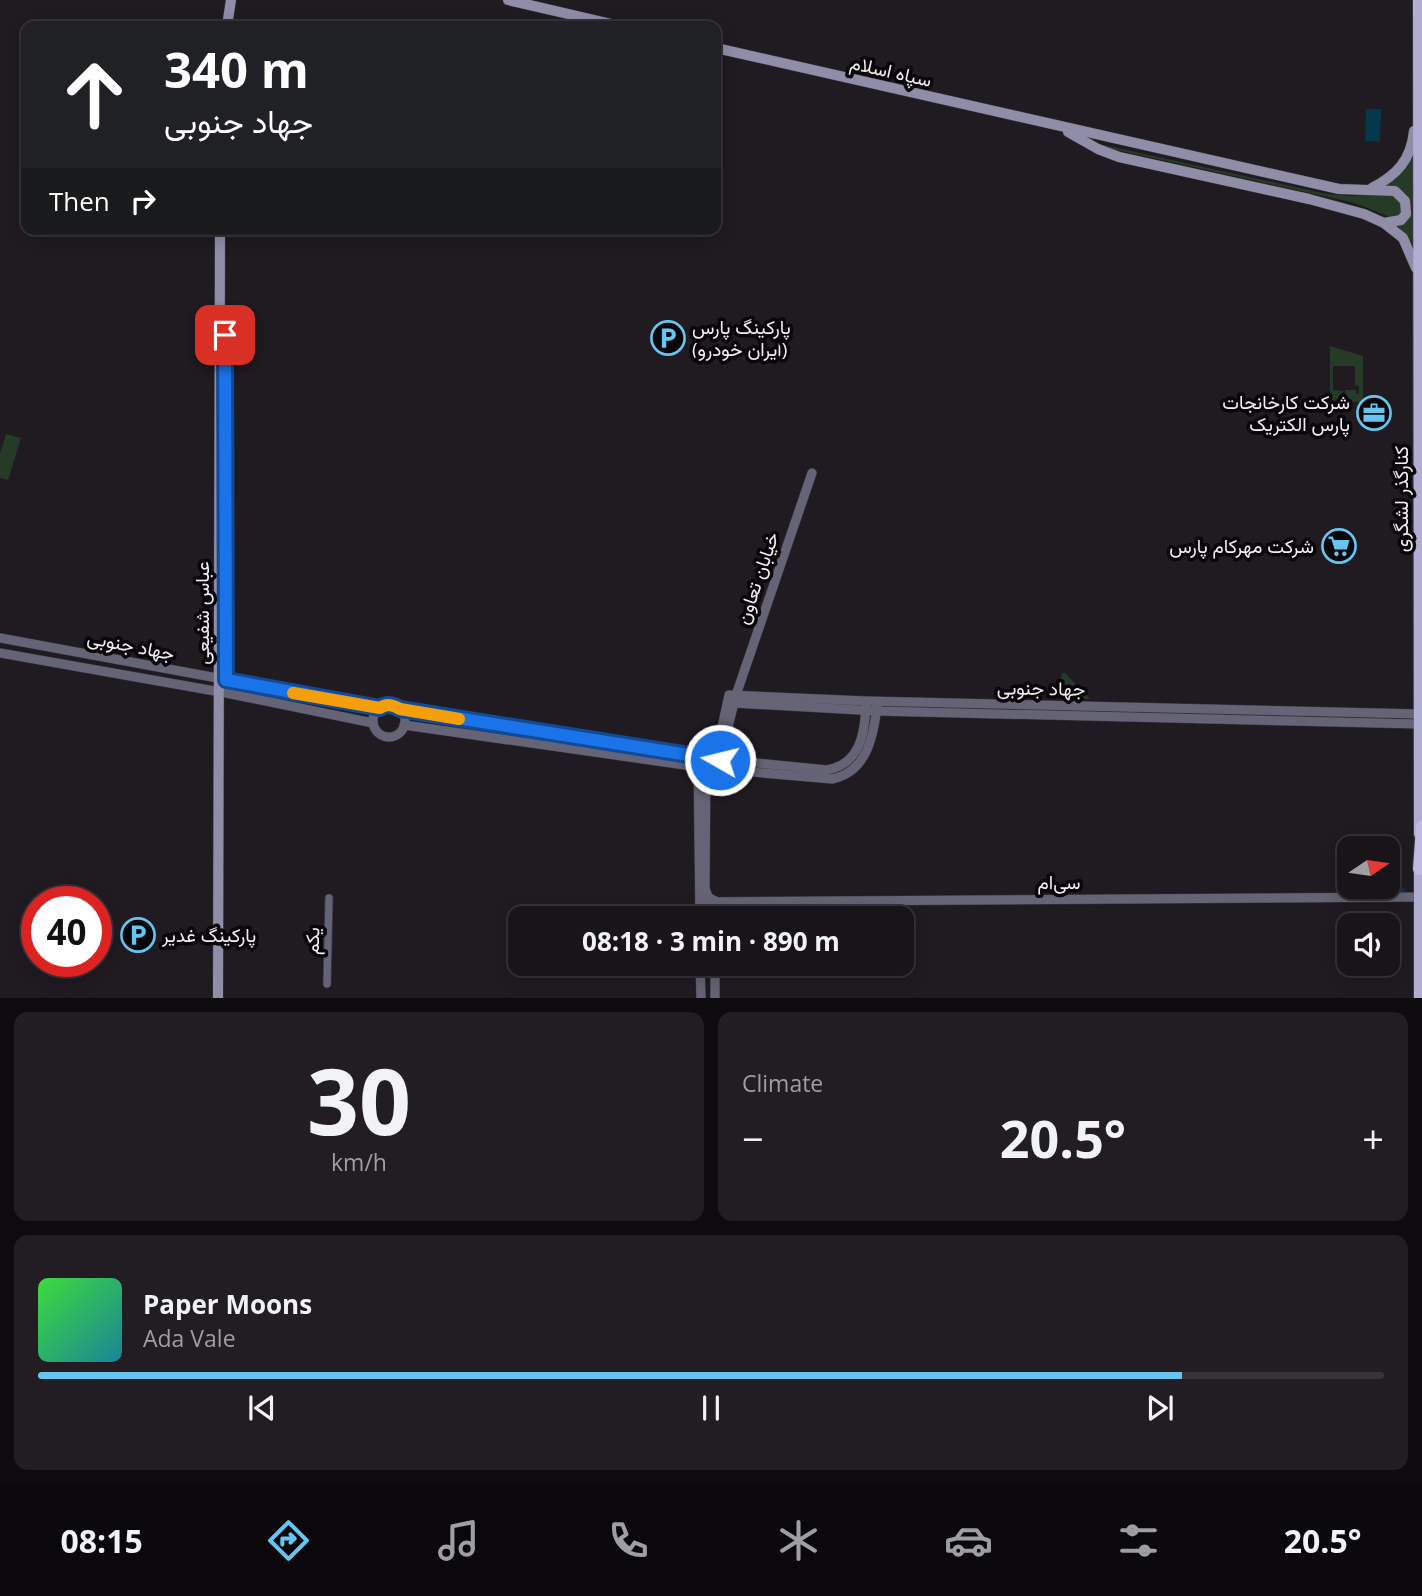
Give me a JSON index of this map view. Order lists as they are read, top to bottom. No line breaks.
{"streets":{"main road":["سپاه اسلام","کنارگذر لشگری","عباس شفیعی"],"street":["خیابان تعاون","جهاد جنوبی","سی‌ام","یکم"]},"crossings":[["کنارگذر لشگری","جهاد جنوبی"],["کنارگذر لشگری","سی‌ام"],["خیابان تعاون","جهاد جنوبی"],["عباس شفیعی","جهاد جنوبی"]],"places":{"parking":["پارکینگ پارس (ایران خودرو)","پارکینگ غدیر"],"office":["شرکت کارخانجات پارس الکتریک"],"supermarket":["شرکت مهرکام پارس"]},"north":"right","page":{"turn":["340 m","جهاد جنوبی"],"then":"Then","limit":"40","trip":"08:18 · 3 min · 890 m","tile":[["30","km/h"],"Climate"],"heat":["−","20.5°","+"],"song":["Paper Moons","Ada Vale"],"tabs":["08:15","20.5°"]}}
